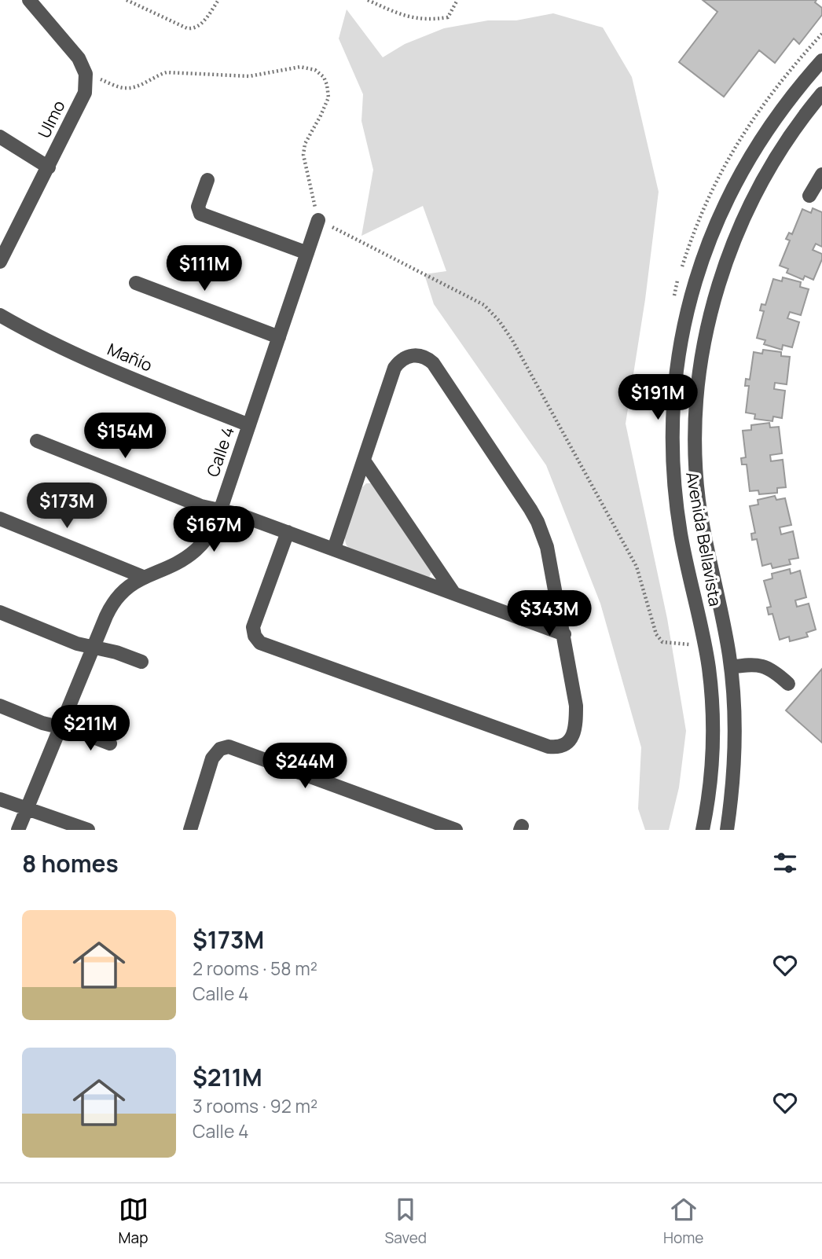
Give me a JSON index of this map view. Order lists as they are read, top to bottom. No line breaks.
{"streets":{"street":["Ulmo","Mañío","Calle 4","Avenida Bellavista"]},"crossings":[["Mañío","Calle 4"]],"page":{"price":["$111M","$191M","$154M","$173M","$167M","$343M","$211M","$244M"],"heading":"8 homes","list":[{"name":"$173M","note":"2 rooms · 58 m² · Calle 4"},{"name":"$211M","note":"3 rooms · 92 m² · Calle 4"}],"tabs":["Map","Saved","Home"]}}
